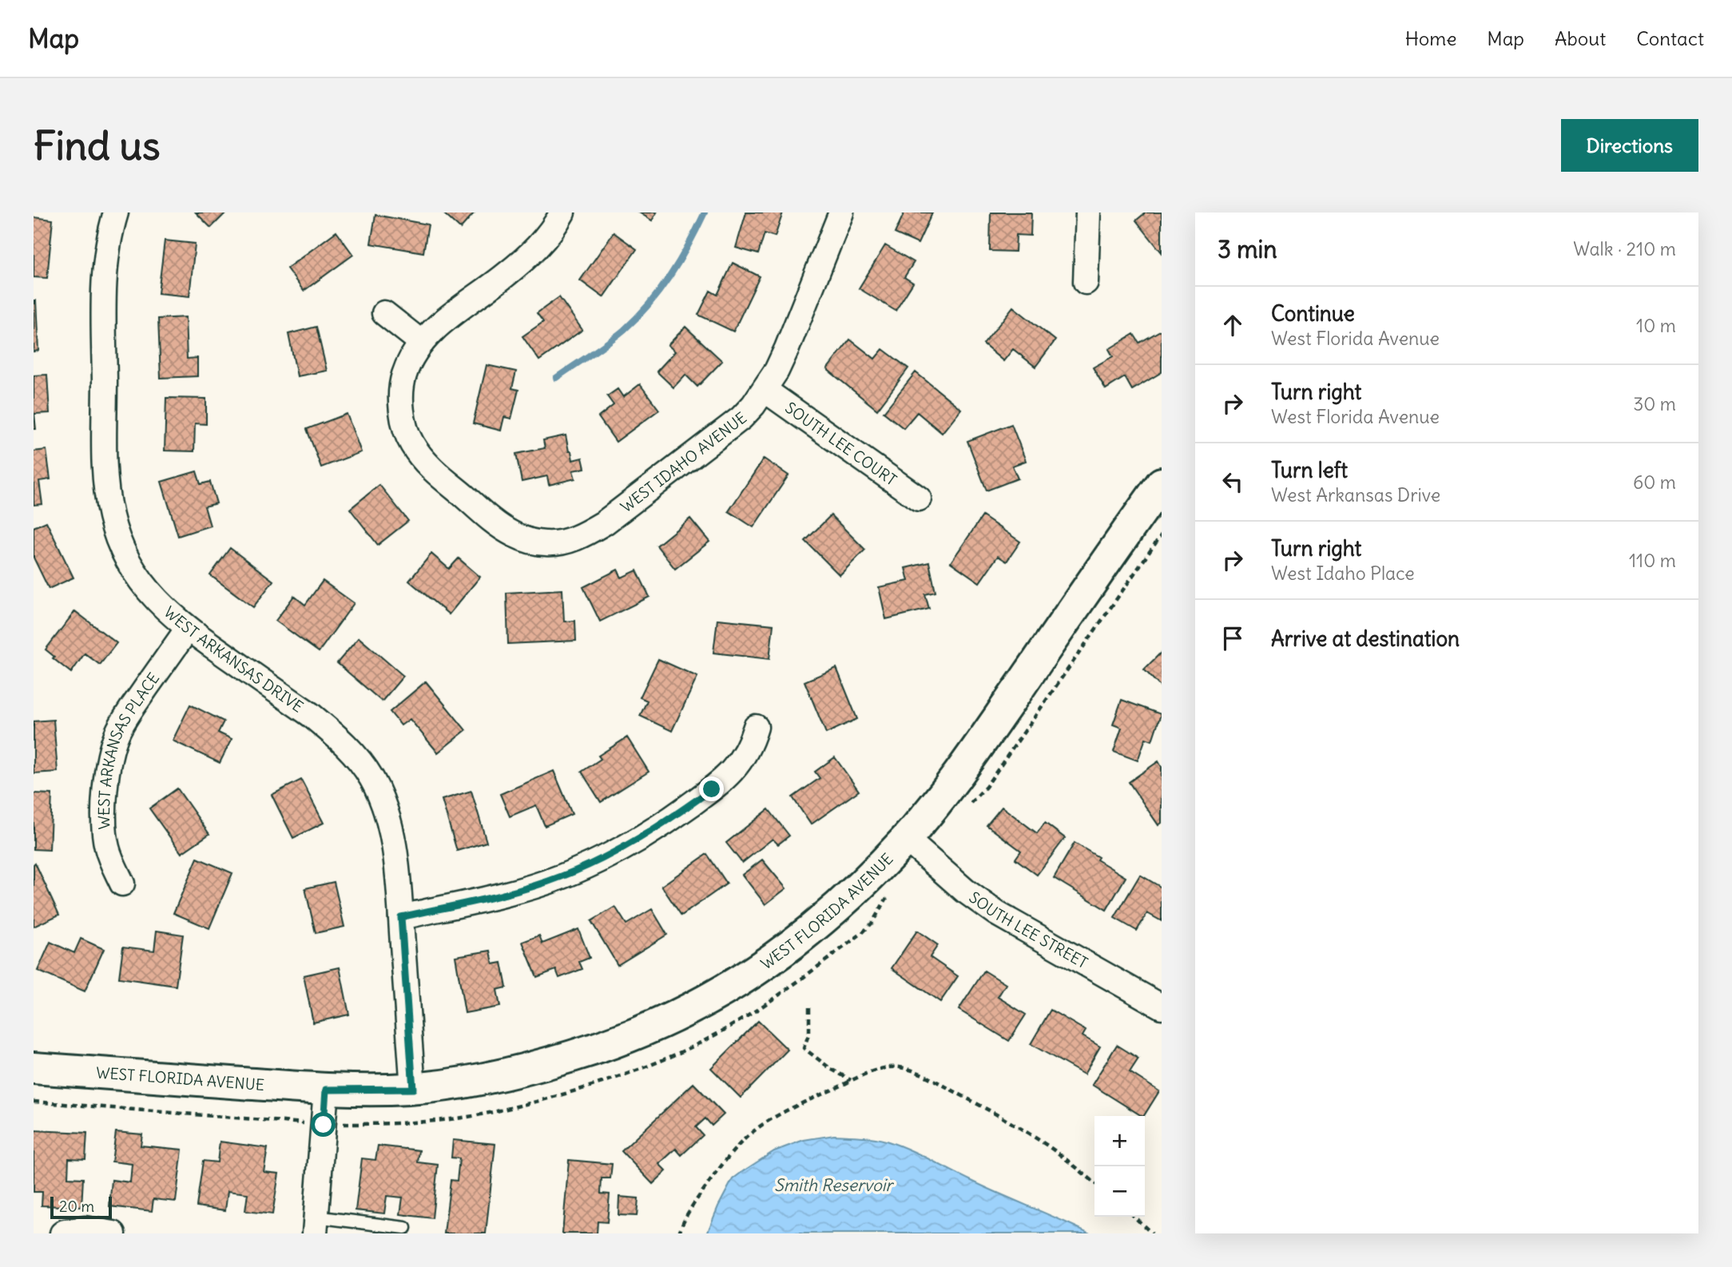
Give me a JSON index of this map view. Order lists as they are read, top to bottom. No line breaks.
{"streets":{"street":["SOUTH LEE COURT","WEST IDAHO AVENUE","WEST ARKANSAS DRIVE","WEST ARKANSAS PLACE","WEST FLORIDA AVENUE","SOUTH LEE STREET"]},"crossings":[["SOUTH LEE COURT","WEST IDAHO AVENUE"],["WEST ARKANSAS DRIVE","WEST ARKANSAS PLACE"],["WEST ARKANSAS DRIVE","WEST FLORIDA AVENUE"],["WEST FLORIDA AVENUE","SOUTH LEE STREET"]],"water":["Smith Reservoir"],"scale_bar":"20 m","page":{"header":"Map","nav":["Home","Map","About","Contact"],"buttons":"Directions","title":"Find us","heading":["3 min","Walk · 210 m"],"list":[["Continue","West Florida Avenue","10 m"],["Turn right","West Florida Avenue","30 m"],["Turn left","West Arkansas Drive","60 m"],["Turn right","West Idaho Place","110 m"],"Arrive at destination"],"map_buttons":["+","−"],"scale":"20 m"}}
